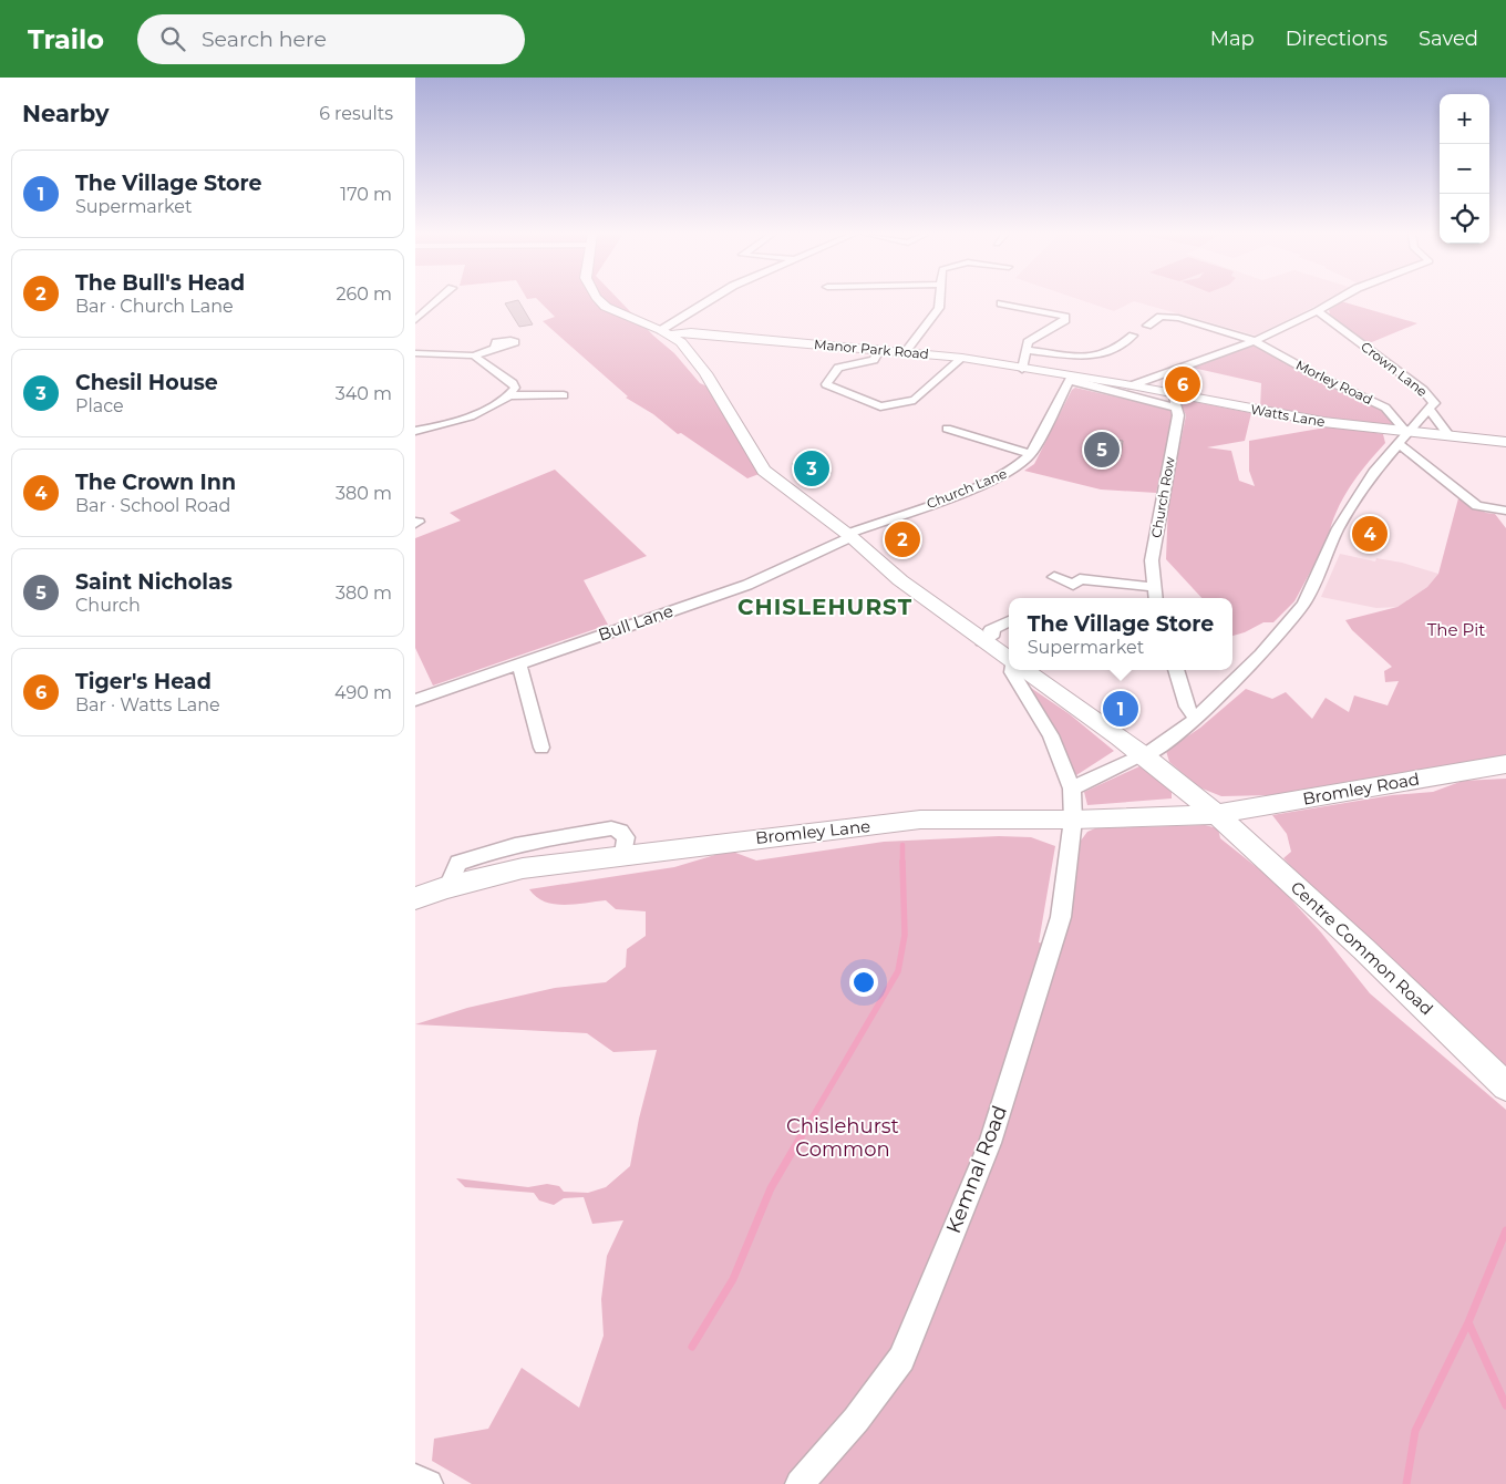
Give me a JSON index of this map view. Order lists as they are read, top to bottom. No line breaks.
{"streets":{"main road":["Manor Park Road","Watts Lane","Bromley Road","Bromley Lane","Centre Common Road"],"street":["Crown Lane","Morley Road","Church Lane","Church Row","Bull Lane","Kemnal Road"]},"crossings":[["Manor Park Road","Watts Lane"],["Manor Park Road","Church Lane"],["Manor Park Road","Church Row"],["Crown Lane","Morley Road"],["Crown Lane","Watts Lane"],["Crown Lane","Centre Common Road"],["Crown Lane","Kemnal Road"],["Morley Road","Watts Lane"],["Watts Lane","Church Lane"],["Watts Lane","Church Row"],["Church Lane","Bull Lane"],["Bromley Road","Bromley Lane"],["Bromley Road","Centre Common Road"],["Bromley Lane","Centre Common Road"],["Bromley Lane","Kemnal Road"]],"districts":["CHISLEHURST"],"parks":["The Pit","Chislehurst Common"],"page":{"header":"Trailo","search":"Search here","nav":["Map","Directions","Saved"],"heading":["Nearby","6 results"],"map_buttons":["+","−"],"list":[{"mark":"1","name":"The Village Store","note":"Supermarket","value":"170 m"},{"mark":"2","name":"The Bull's Head","note":"Bar · Church Lane","value":"260 m"},{"mark":"3","name":"Chesil House","note":"Place","value":"340 m"},{"mark":"4","name":"The Crown Inn","note":"Bar · School Road","value":"380 m"},{"mark":"5","name":"Saint Nicholas","note":"Church","value":"380 m"},{"mark":"6","name":"Tiger's Head","note":"Bar · Watts Lane","value":"490 m"}],"pins":["6","5","3","4","2","1"],"popup":["The Village Store","Supermarket"]}}
